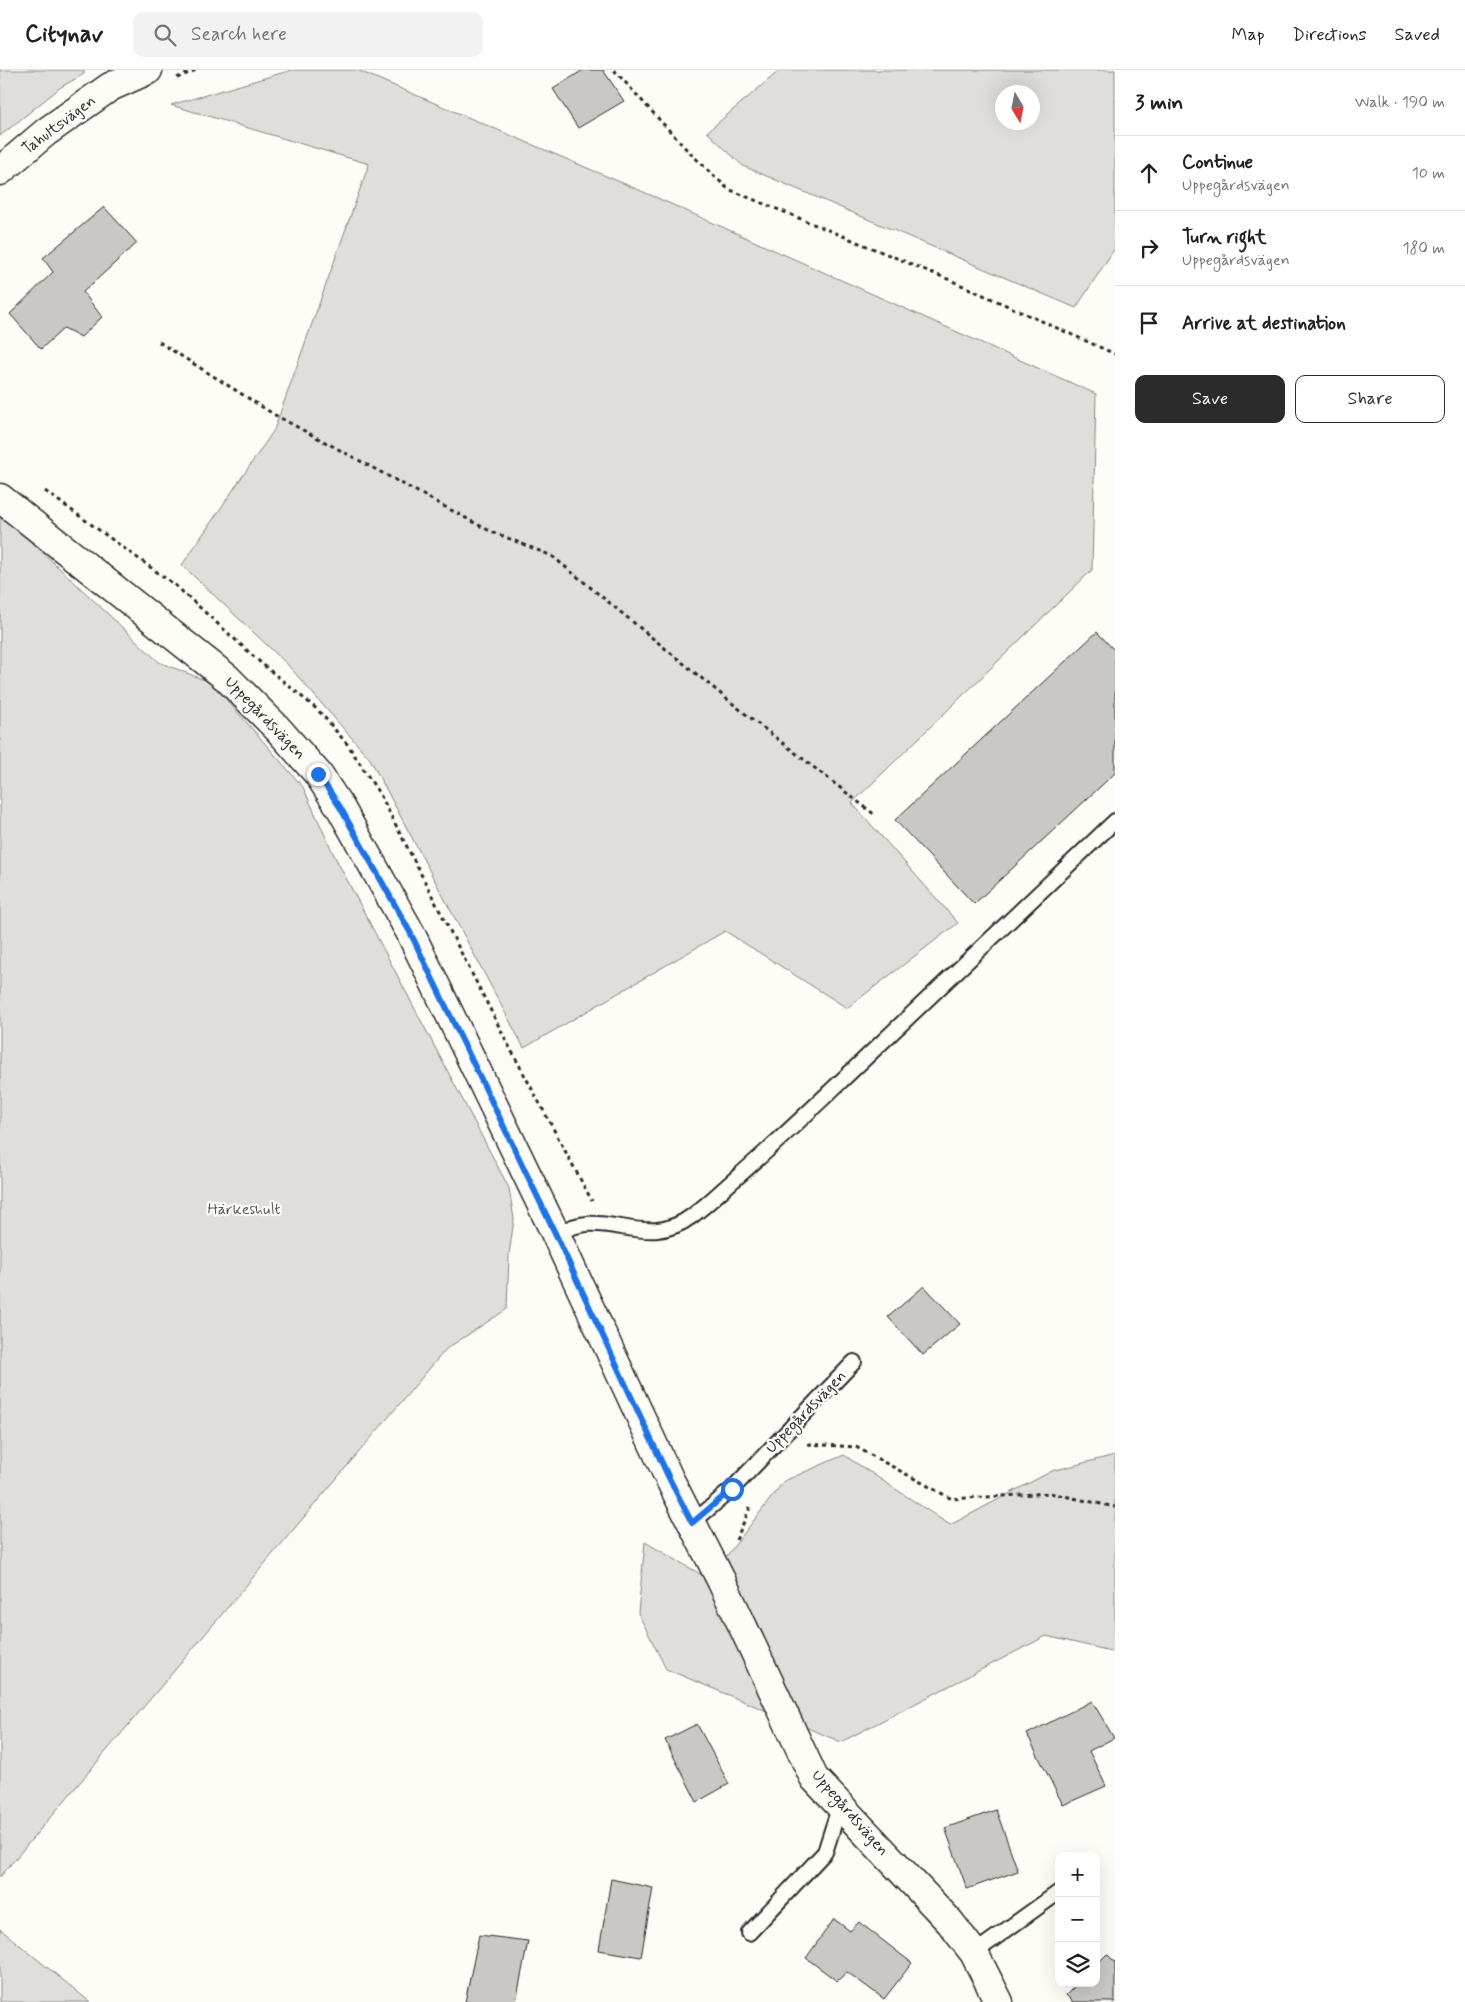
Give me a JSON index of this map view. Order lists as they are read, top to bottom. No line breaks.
{"streets":{"street":["Tahultsvägen","Uppegårdsvägen"]},"parks":["Härkeshult"],"north":"bottom","page":{"header":"Citynav","search":"Search here","nav":["Map","Directions","Saved"],"heading":["3 min","Walk · 190 m"],"list":[["Continue","Uppegårdsvägen","10 m"],["Turn right","Uppegårdsvägen","180 m"],"Arrive at destination"],"buttons":["Save","Share"],"map_buttons":["+","−"]}}
